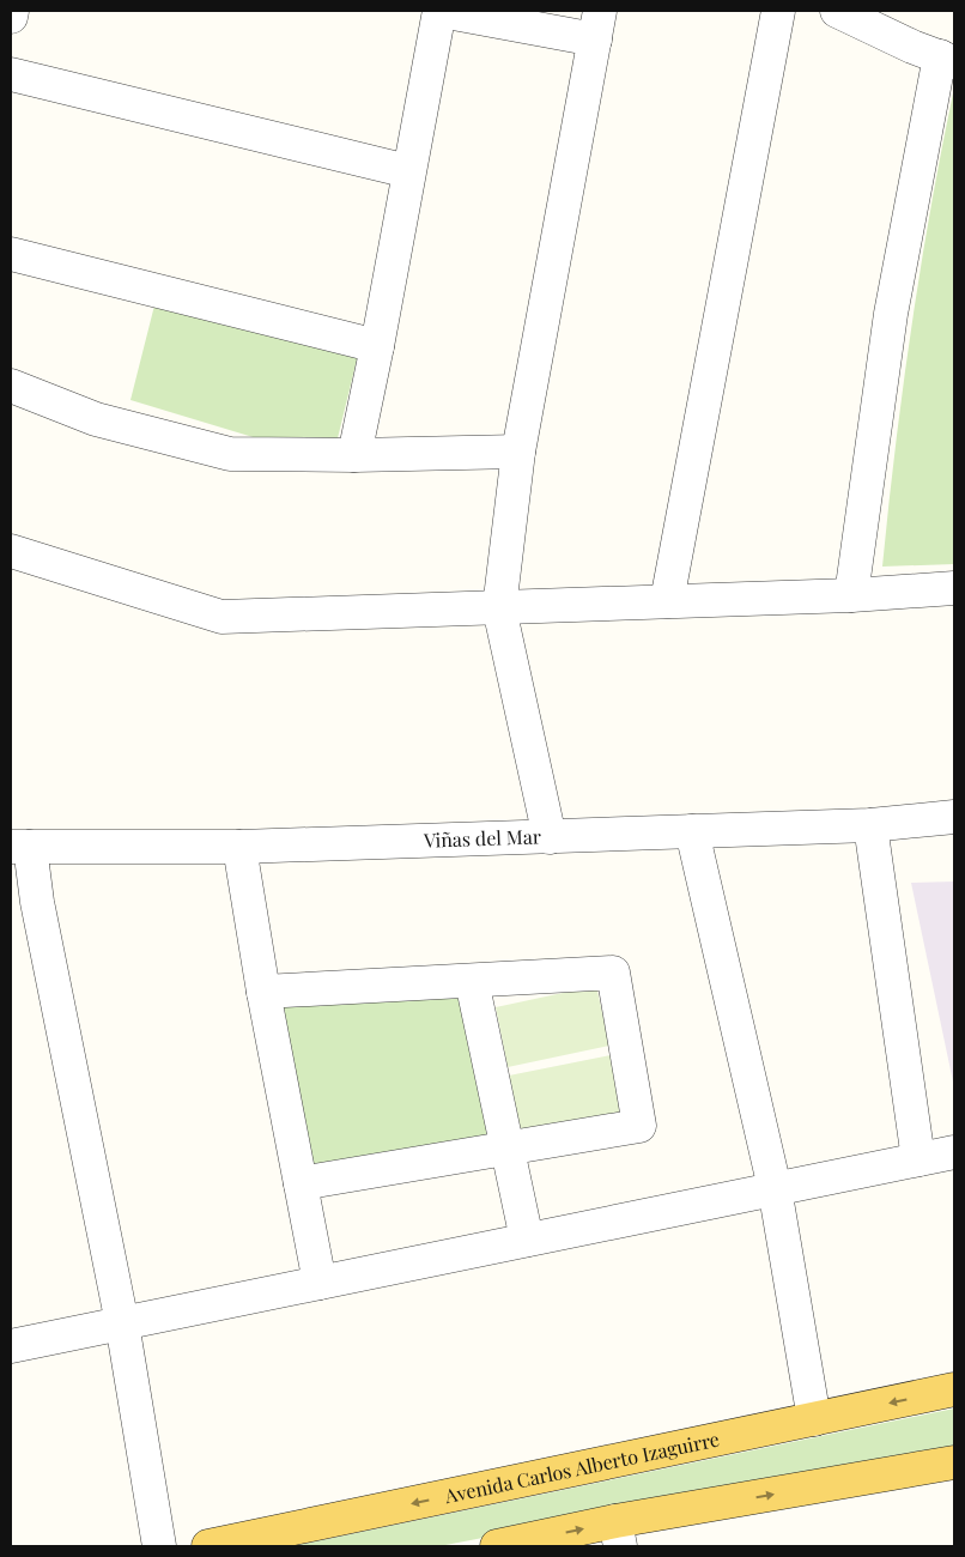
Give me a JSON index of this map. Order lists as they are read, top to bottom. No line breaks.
{"streets":{"main road":["Avenida Carlos Alberto Izaguirre"],"street":["Viñas del Mar"]}}
